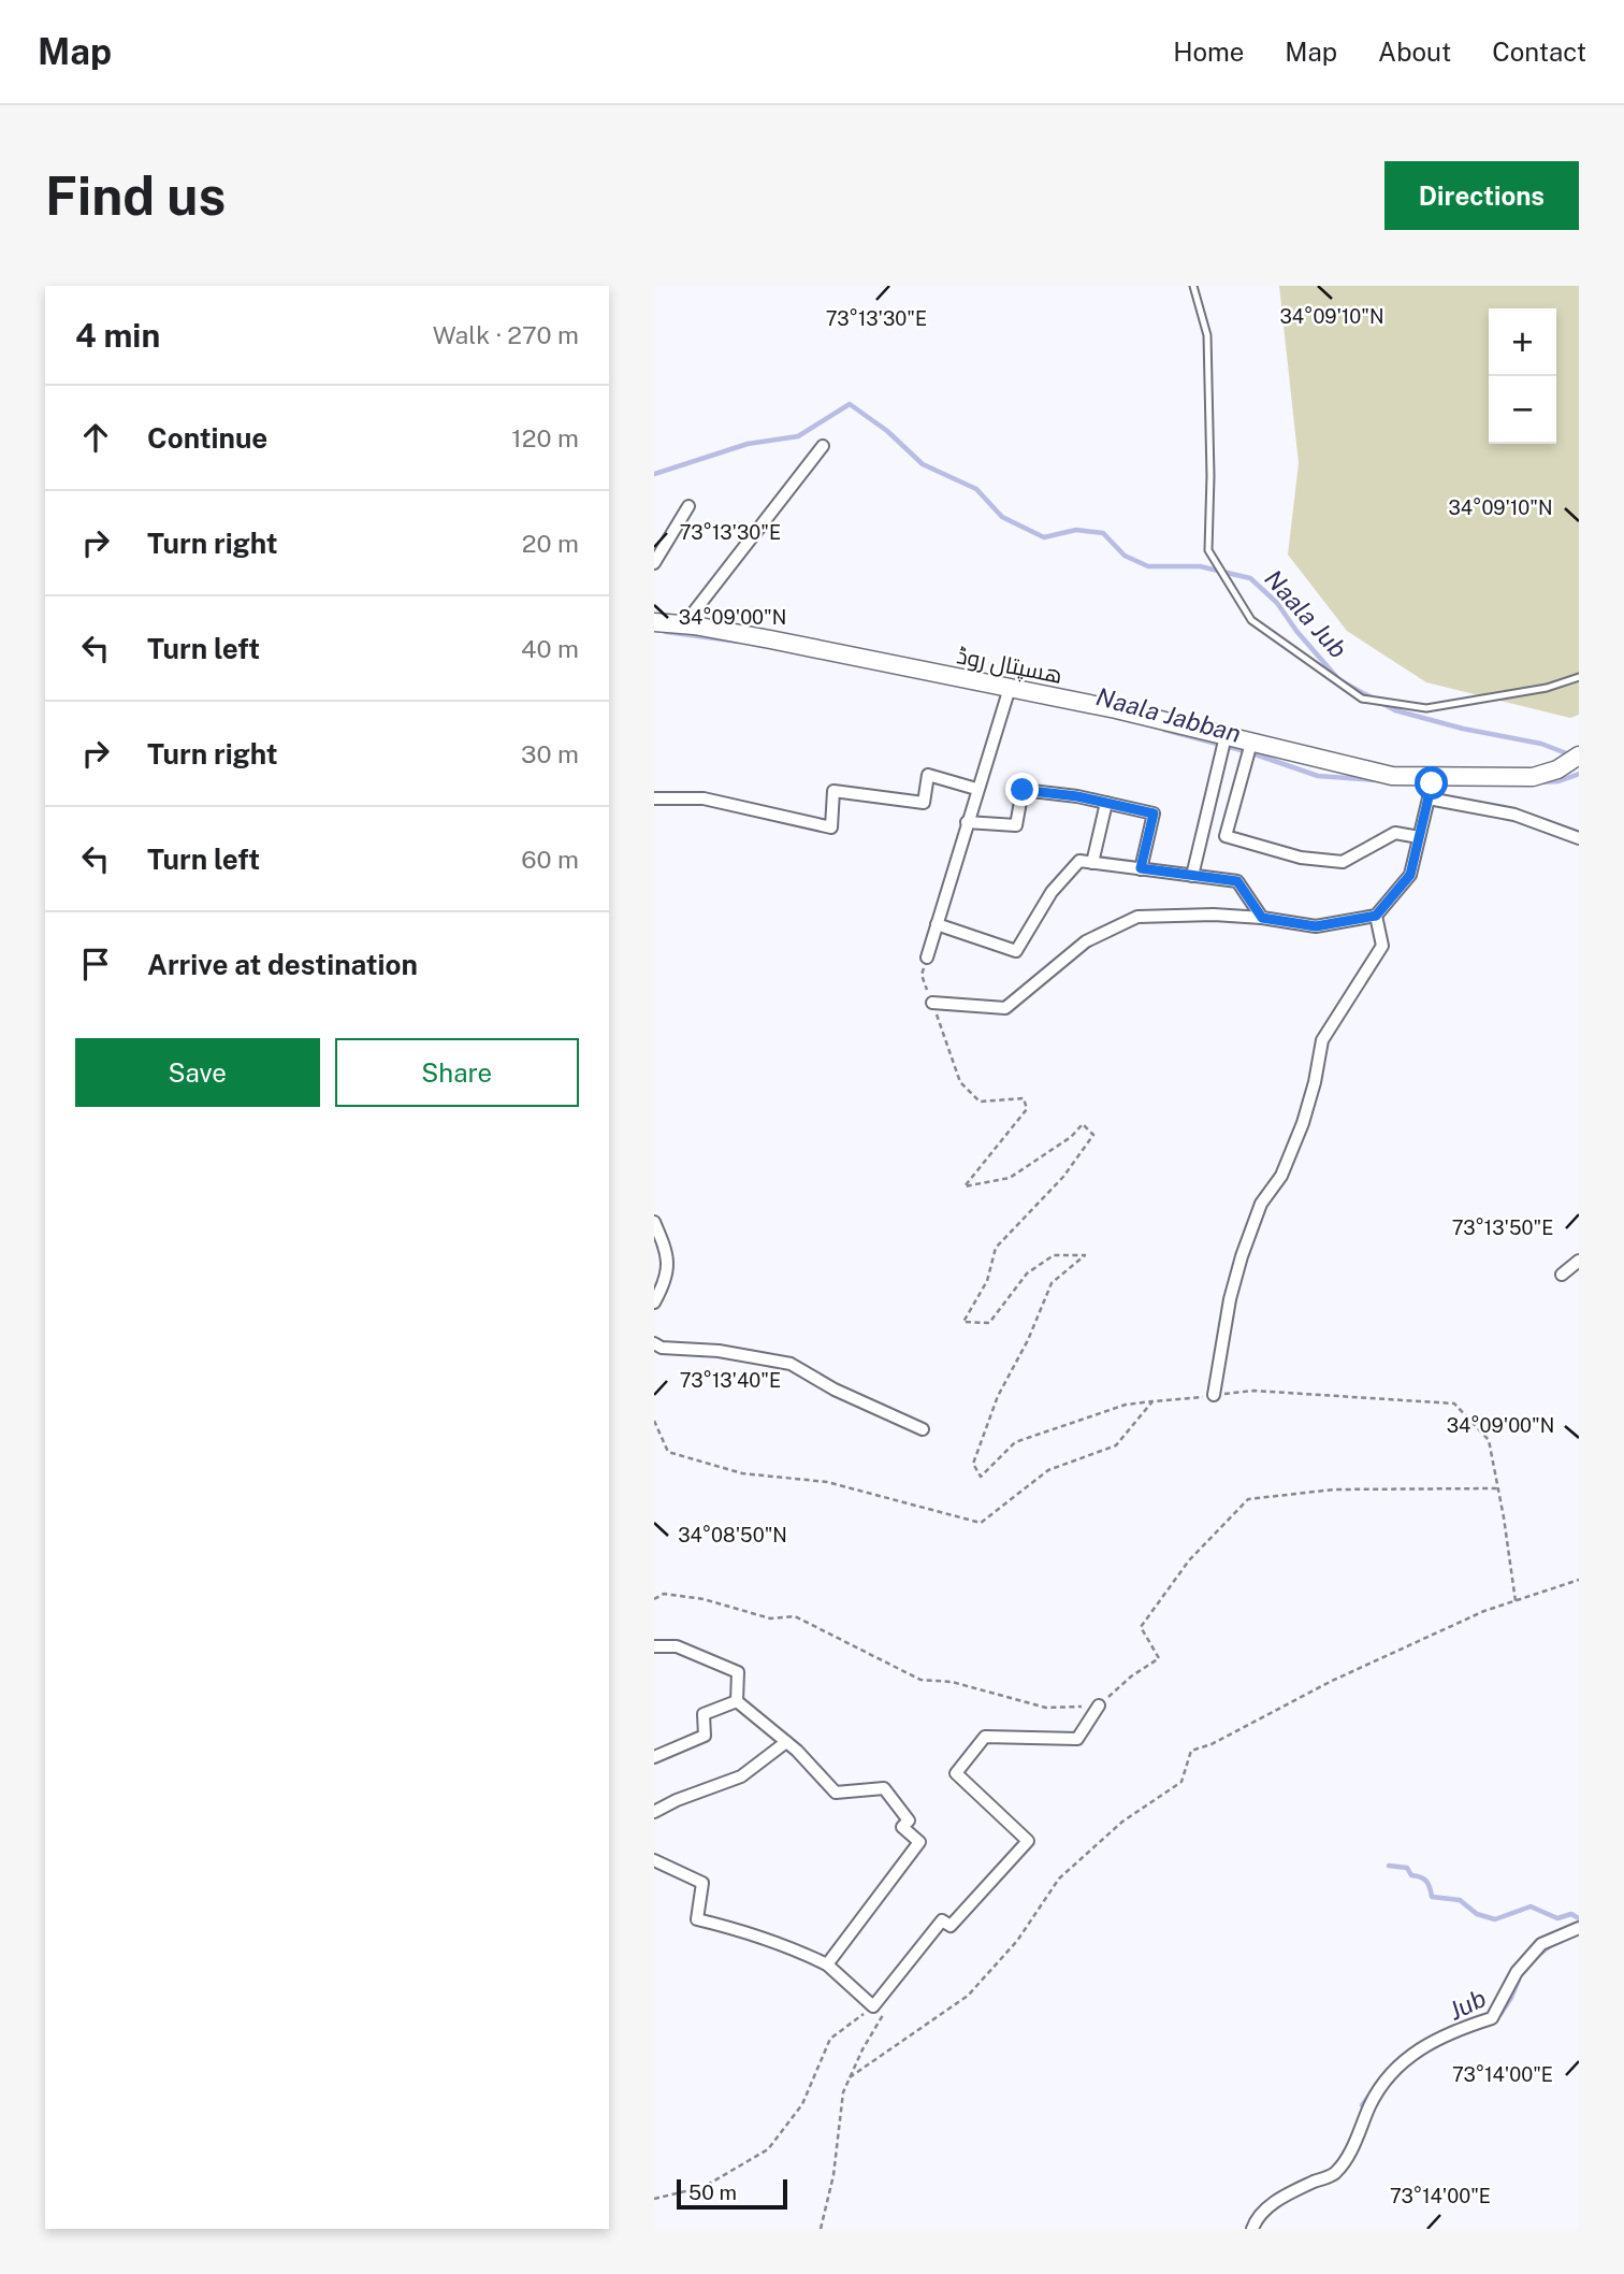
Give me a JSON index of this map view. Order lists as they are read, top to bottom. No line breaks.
{"streets":{"main road":["ھسپتال روڈ"]},"water":["Naala Jub","Naala Jabban","Jub"],"scale_bar":"50 m","page":{"header":"Map","nav":["Home","Map","About","Contact"],"buttons":["Directions",["Save","Share"]],"title":"Find us","heading":["4 min","Walk · 270 m"],"map_buttons":["+","−"],"list":[["Continue","120 m"],["Turn right","20 m"],["Turn left","40 m"],["Turn right","30 m"],["Turn left","60 m"],"Arrive at destination"],"scale":"50 m"},"coordinates":["34°09'10\"N","73°13'30\"E","34°09'00\"N","73°13'50\"E","73°13'40\"E","34°08'50\"N","73°14'00\"E"]}
